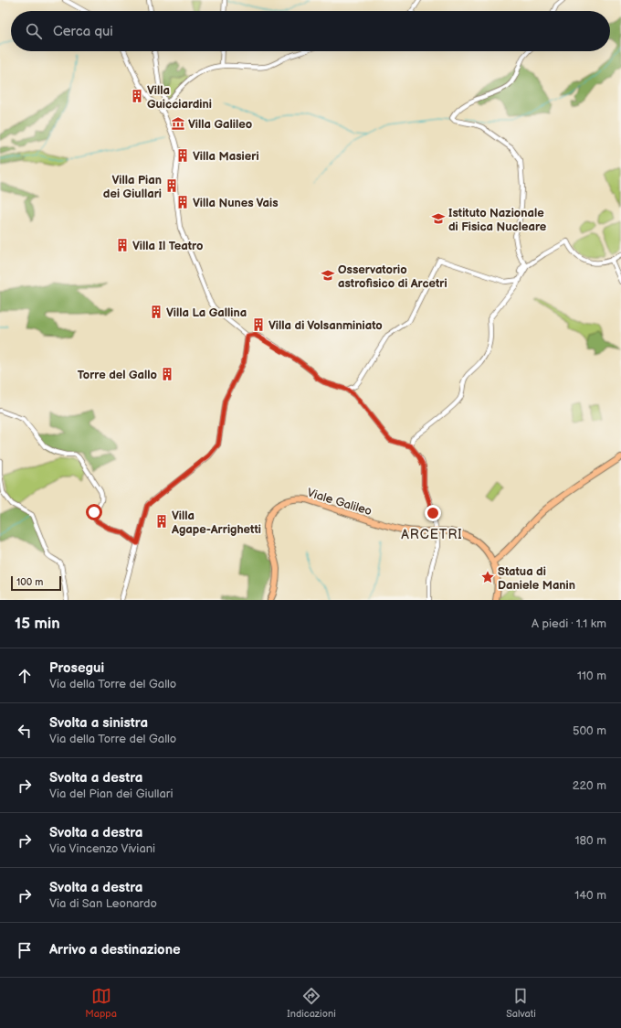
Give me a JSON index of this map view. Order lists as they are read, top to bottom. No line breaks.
{"streets":{"main road":["Viale Galileo"]},"districts":["ARCETRI"],"places":{"building":["Villa Guicciardini","Villa Masieri","Villa Pian dei Giullari","Villa Nunes Vais","Villa Il Teatro","Villa La Gallina","Villa di Volsanminiato","Torre del Gallo","Villa Agape-Arrighetti"],"museum":["Villa Galileo"],"school or university":["Istituto Nazionale di Fisica Nucleare","Osservatorio astrofisico di Arcetri"],"place":["Statua di Daniele Manin"]},"scale_bar":"100 m","page":{"search":"Cerca qui","scale":"100 m","heading":["15 min","A piedi · 1.1 km"],"list":[["Prosegui","Via della Torre del Gallo","110 m"],["Svolta a sinistra","Via della Torre del Gallo","500 m"],["Svolta a destra","Via del Pian dei Giullari","220 m"],["Svolta a destra","Via Vincenzo Viviani","180 m"],["Svolta a destra","Via di San Leonardo","140 m"],"Arrivo a destinazione"],"nav":["Mappa","Indicazioni","Salvati"]}}
